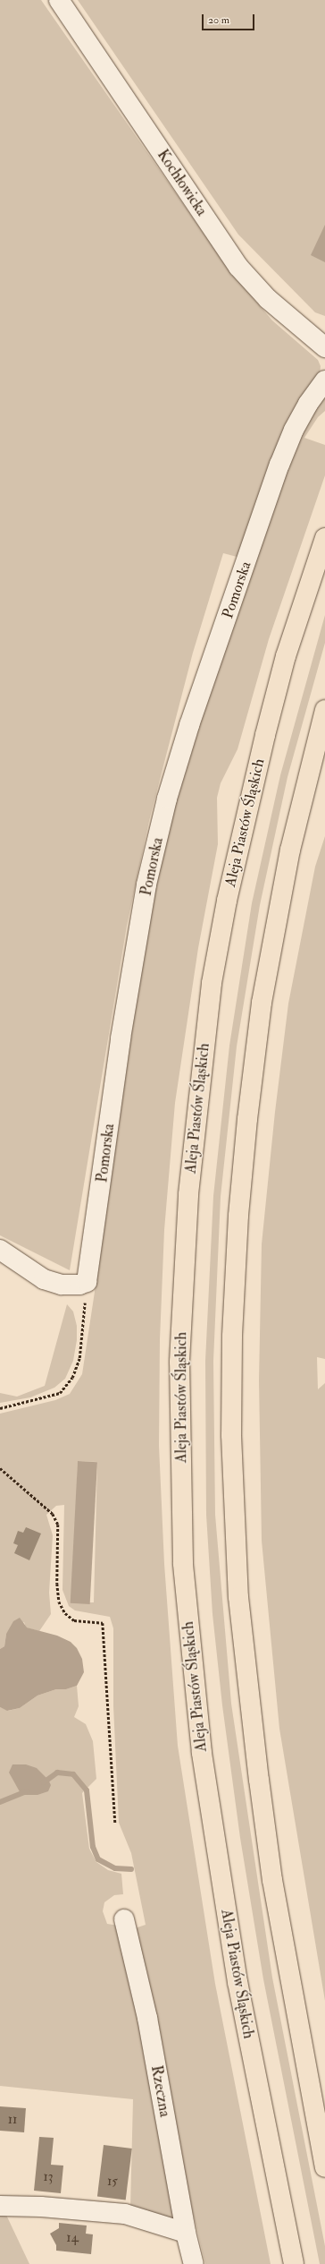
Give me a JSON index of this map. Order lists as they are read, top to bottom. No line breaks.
{"streets":{"highway":["Aleja Piastów Śląskich"],"street":["Kochłowicka","Pomorska","Rzeczna"]},"house_numbers":["11","13","15","14"],"scale_bar":"20 m"}
